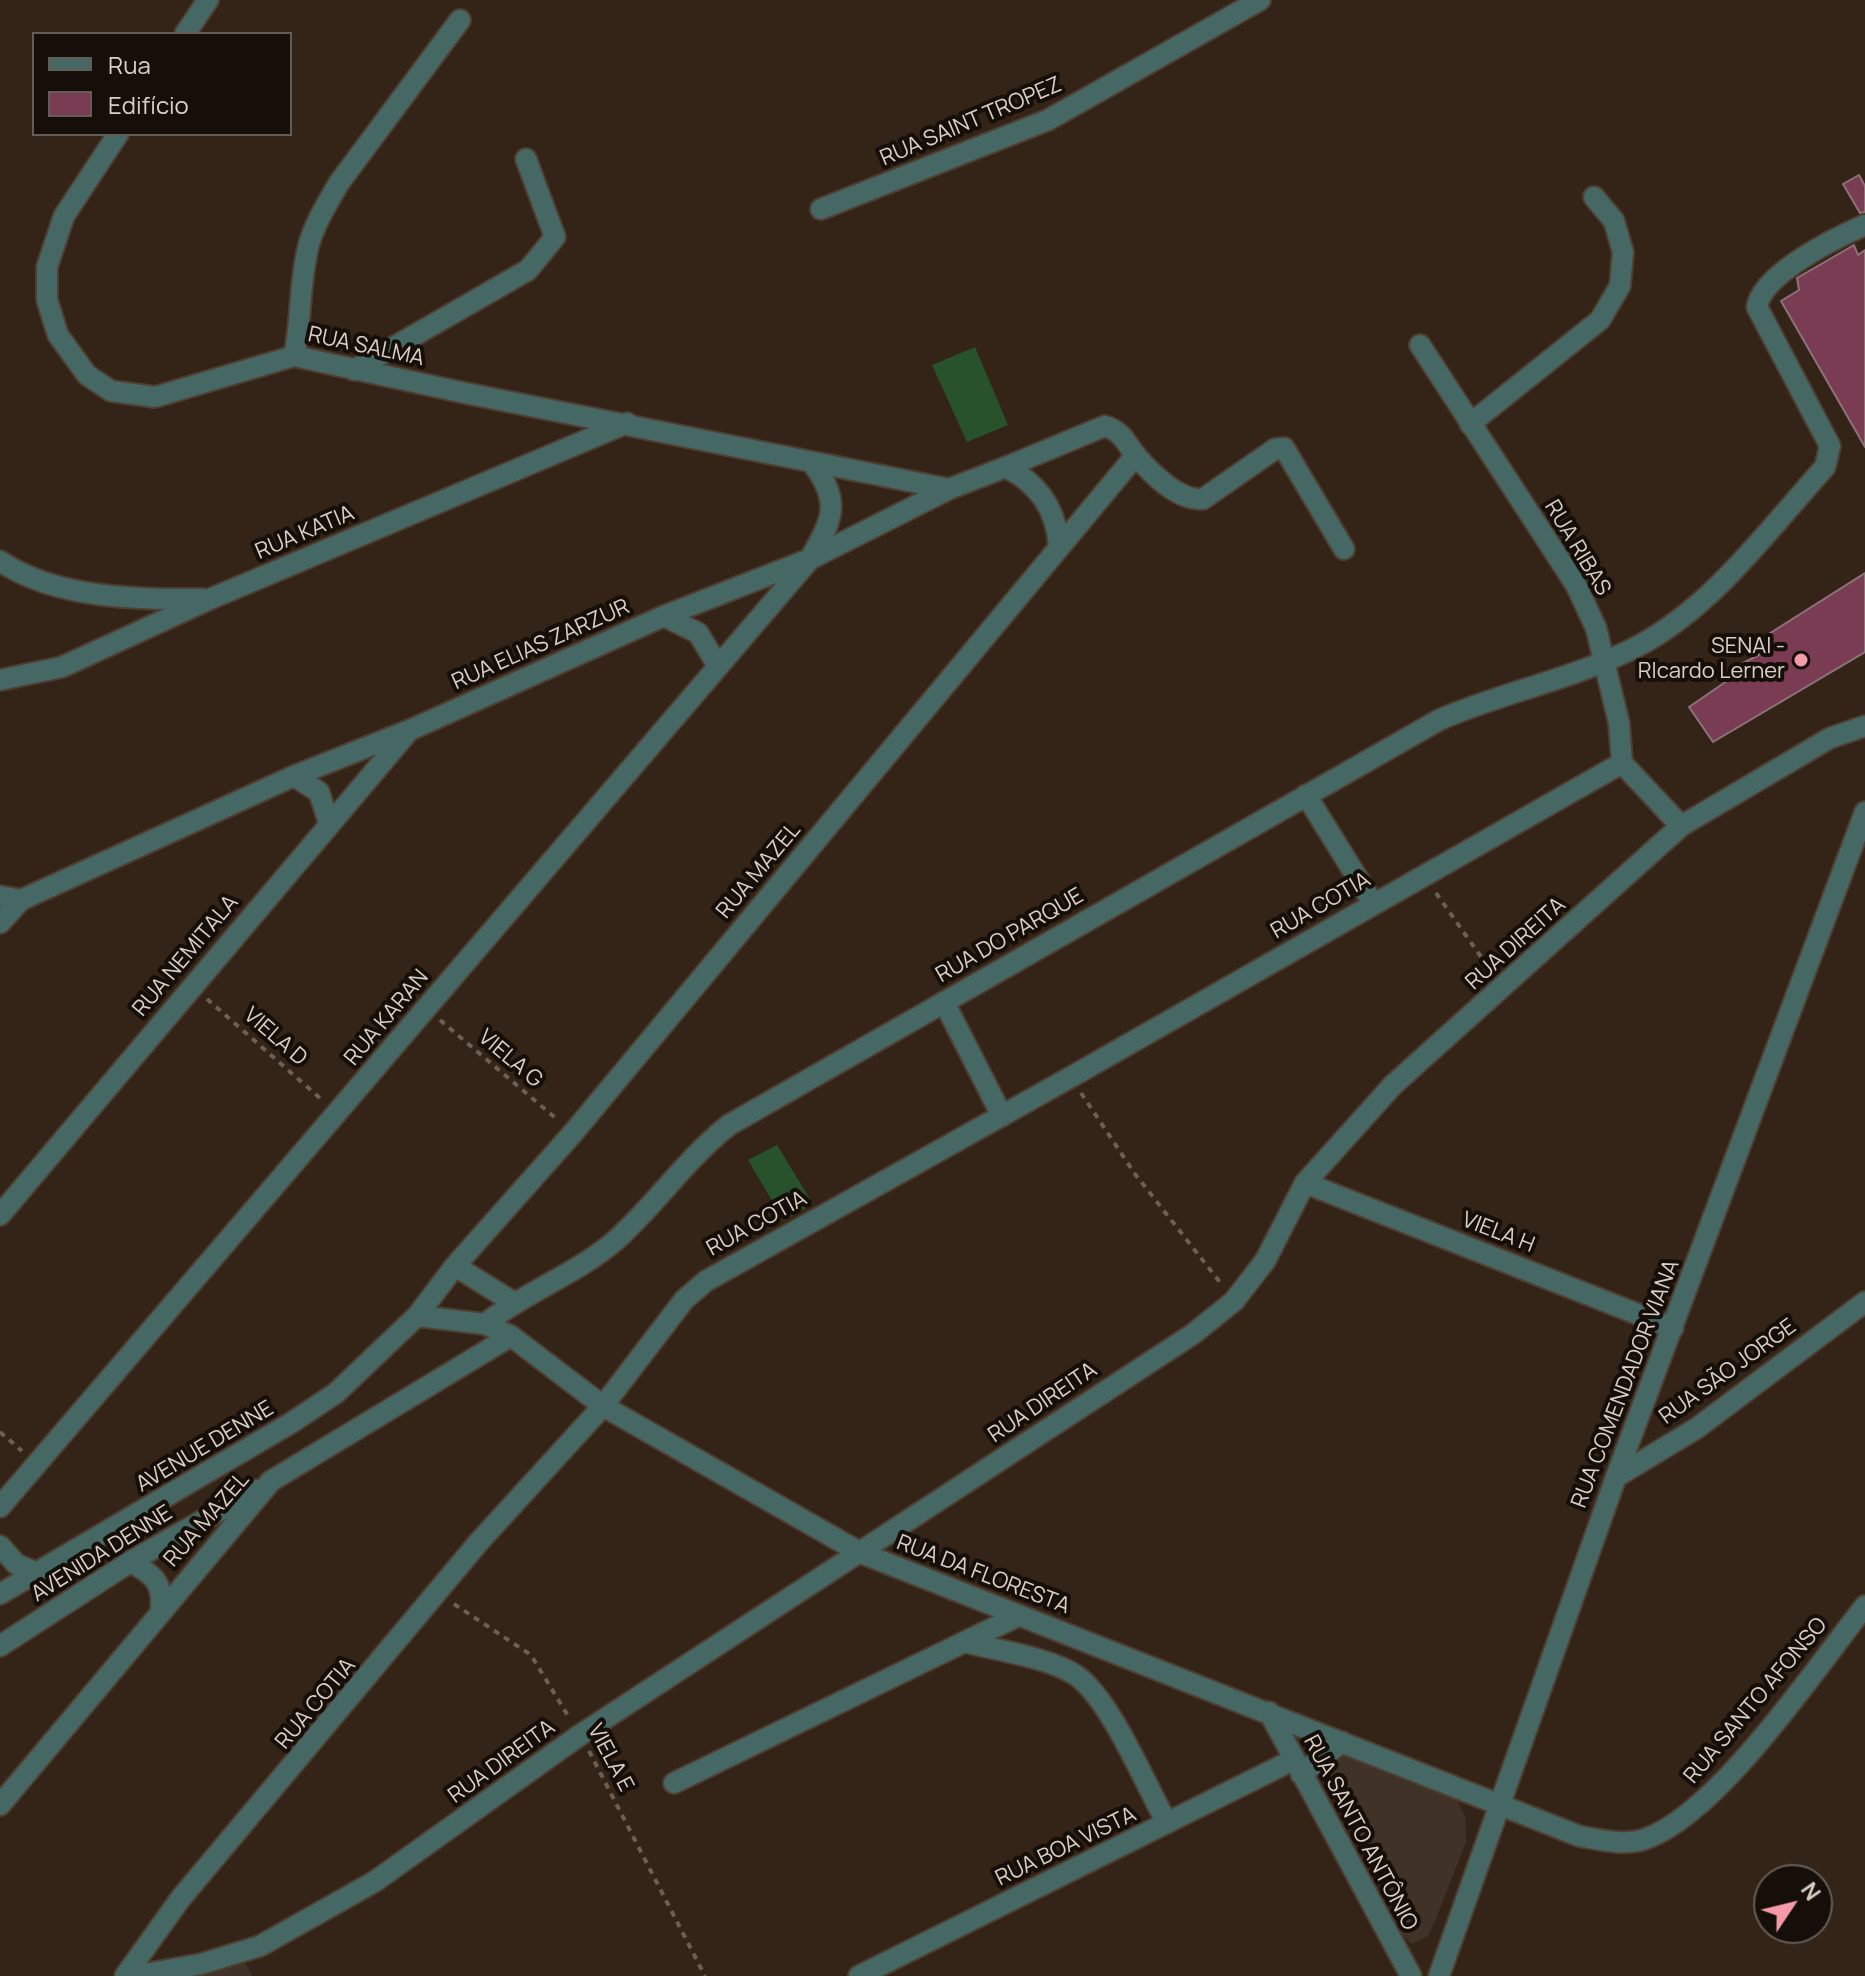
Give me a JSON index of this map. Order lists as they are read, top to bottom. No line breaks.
{"streets":{"street":["RUA SAINT TROPEZ","RUA SALMA","RUA KATIA","RUA RIBAS","RUA ELIAS ZARZUR","RUA MAZEL","RUA COTIA","RUA DO PARQUE","RUA DIREITA","RUA NEMITALA","RUA KARAN","VIELA H","RUA SÃO JORGE","RUA COMENDADOR VIANA","AVENUE DENNE","AVENIDA DENNE","RUA DA FLORESTA","RUA SANTO AFONSO","RUA SANTO ANTÔNIO","RUA BOA VISTA"],"path":["VIELA D","VIELA G","VIELA E"]},"crossings":[["RUA SALMA","RUA KATIA"],["RUA SALMA","RUA ELIAS ZARZUR"],["RUA RIBAS","RUA COTIA"],["RUA RIBAS","RUA DO PARQUE"],["RUA ELIAS ZARZUR","RUA MAZEL"],["RUA ELIAS ZARZUR","RUA NEMITALA"],["RUA ELIAS ZARZUR","RUA KARAN"],["RUA MAZEL","VIELA G"],["RUA MAZEL","AVENUE DENNE"],["RUA MAZEL","AVENIDA DENNE"],["RUA MAZEL","RUA DA FLORESTA"],["RUA COTIA","RUA DA FLORESTA"],["RUA COTIA","VIELA E"],["RUA DO PARQUE","RUA DA FLORESTA"],["RUA DIREITA","VIELA H"],["RUA DIREITA","RUA DA FLORESTA"],["RUA DIREITA","VIELA E"],["RUA NEMITALA","VIELA D"],["RUA KARAN","VIELA D"],["RUA KARAN","VIELA G"],["VIELA H","RUA COMENDADOR VIANA"],["RUA SÃO JORGE","RUA COMENDADOR VIANA"],["RUA COMENDADOR VIANA","RUA DA FLORESTA"],["RUA COMENDADOR VIANA","RUA SANTO AFONSO"],["AVENUE DENNE","RUA DA FLORESTA"],["RUA DA FLORESTA","RUA SANTO AFONSO"],["RUA DA FLORESTA","RUA SANTO ANTÔNIO"],["RUA DA FLORESTA","RUA BOA VISTA"],["RUA SANTO ANTÔNIO","RUA BOA VISTA"]],"places":["SENAI - RIcardo Lerner"],"legend":["Rua","Edifício"],"north":"top right"}
